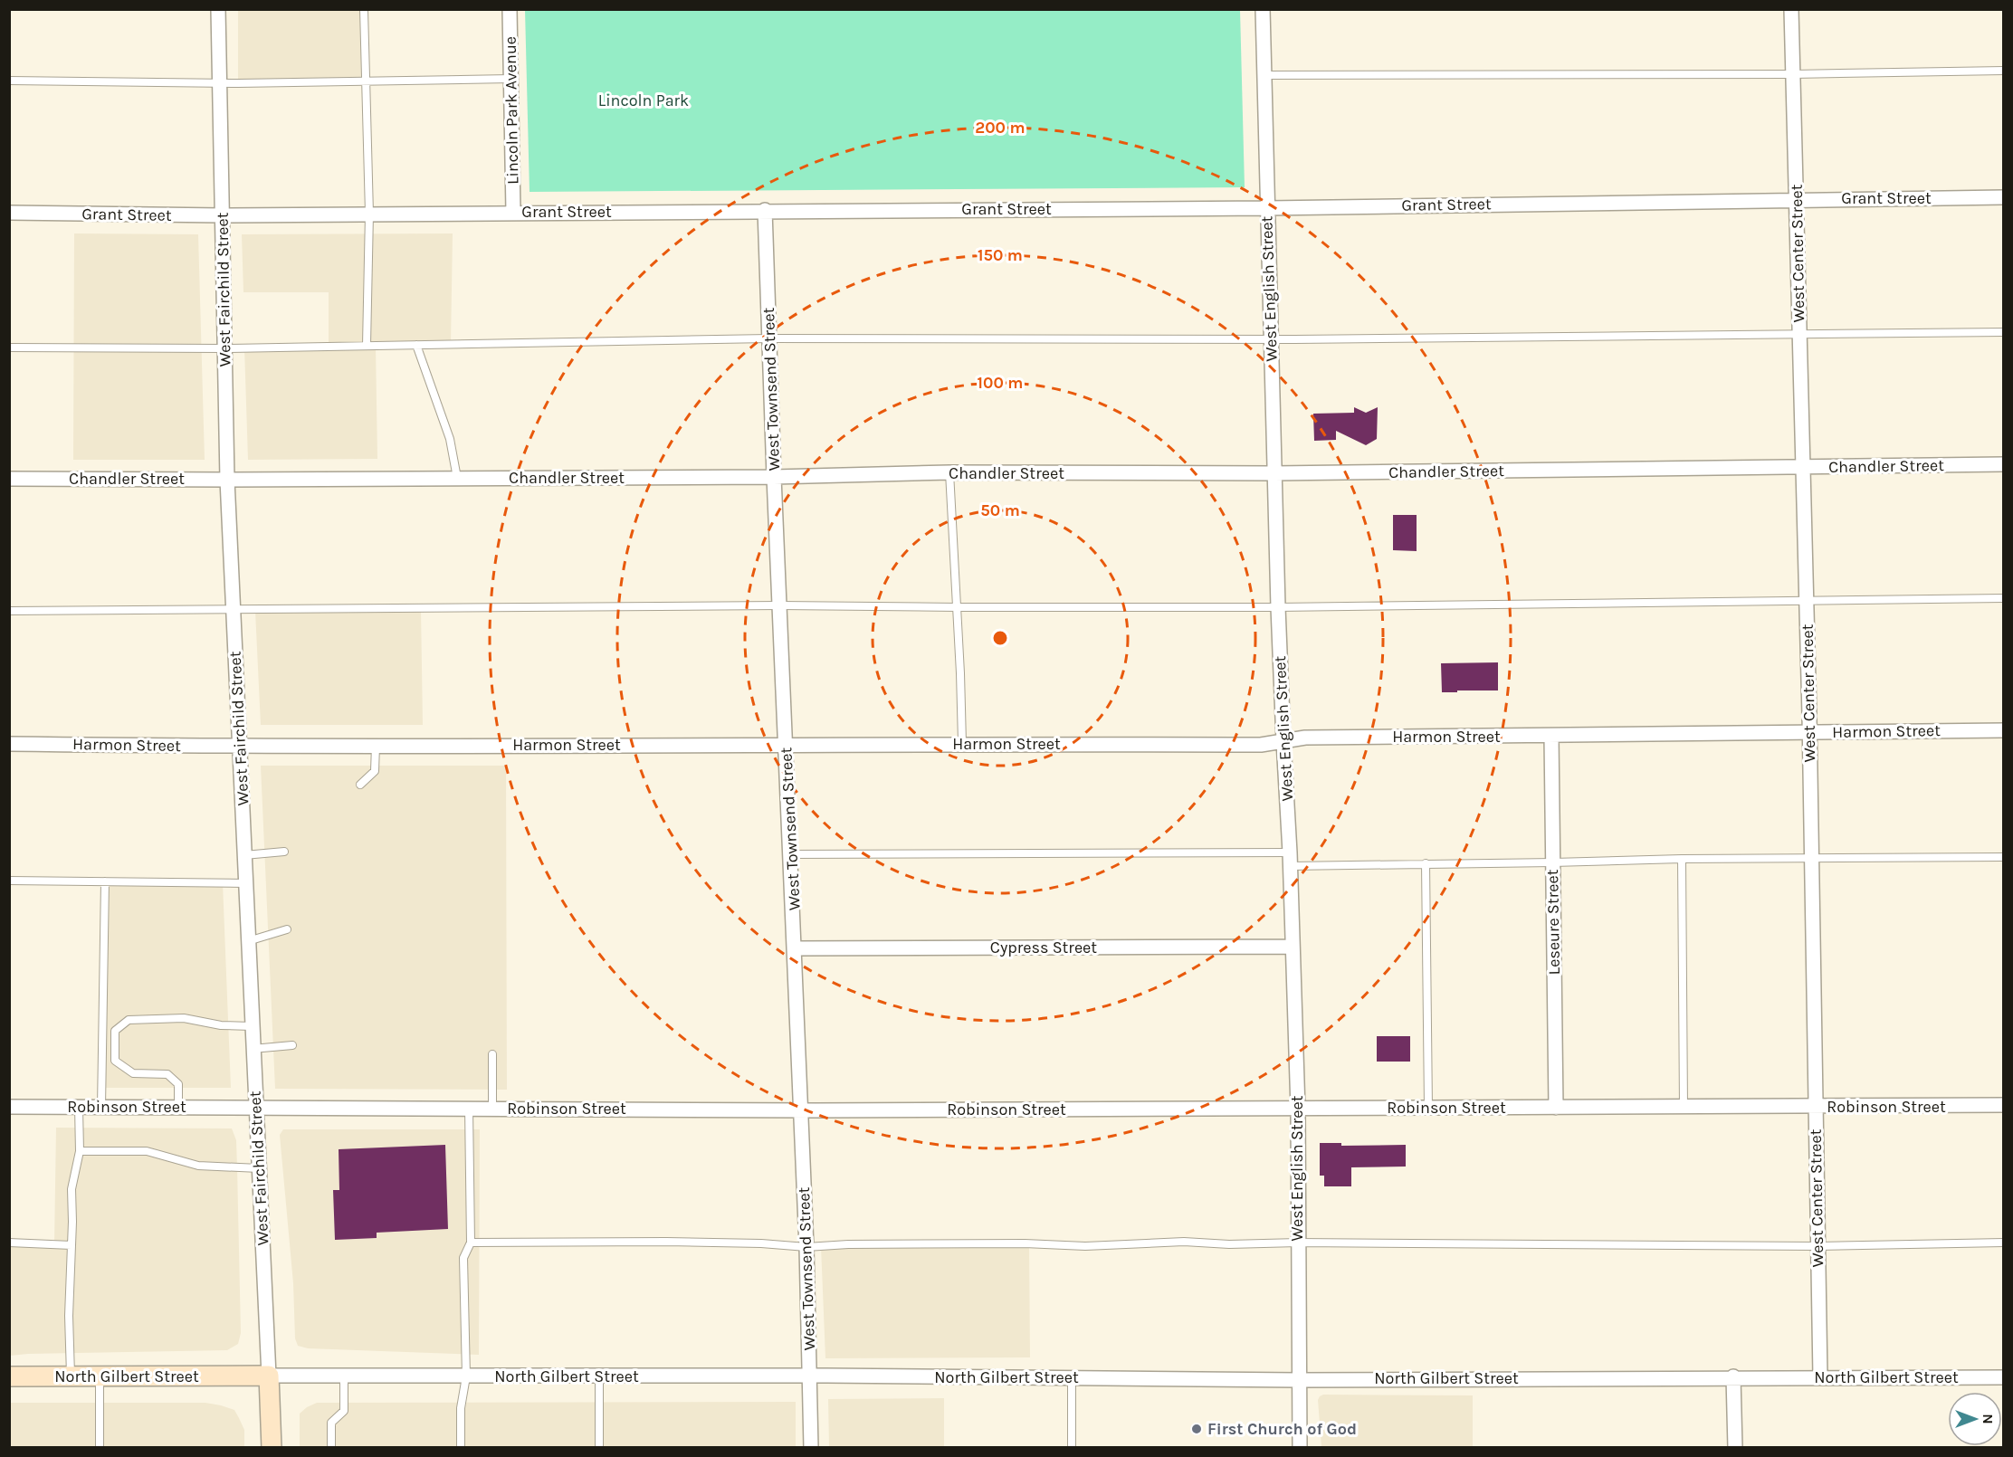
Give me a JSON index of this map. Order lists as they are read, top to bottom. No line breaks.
{"streets":{"main road":["West Fairchild Street","North Gilbert Street"],"street":["Lincoln Park Avenue","Grant Street","West Center Street","West English Street","West Townsend Street","Chandler Street","Harmon Street","Leseure Street","Cypress Street","Robinson Street"]},"crossings":[["Lincoln Park Avenue","Grant Street"],["Grant Street","West Center Street"],["Grant Street","West English Street"],["Grant Street","West Fairchild Street"],["Grant Street","West Townsend Street"],["West Center Street","Chandler Street"],["West Center Street","Harmon Street"],["West Center Street","Robinson Street"],["West Center Street","North Gilbert Street"],["West English Street","Chandler Street"],["West English Street","Harmon Street"],["West English Street","Cypress Street"],["West English Street","Robinson Street"],["West English Street","North Gilbert Street"],["West Fairchild Street","Chandler Street"],["West Fairchild Street","Harmon Street"],["West Fairchild Street","Robinson Street"],["West Fairchild Street","North Gilbert Street"],["West Townsend Street","Chandler Street"],["West Townsend Street","Harmon Street"],["West Townsend Street","Cypress Street"],["West Townsend Street","Robinson Street"],["West Townsend Street","North Gilbert Street"],["Harmon Street","Leseure Street"],["Leseure Street","Robinson Street"]],"parks":["Lincoln Park"],"places":["First Church of God"],"north":"right","rings":["200 m","150 m","100 m","50 m"]}
